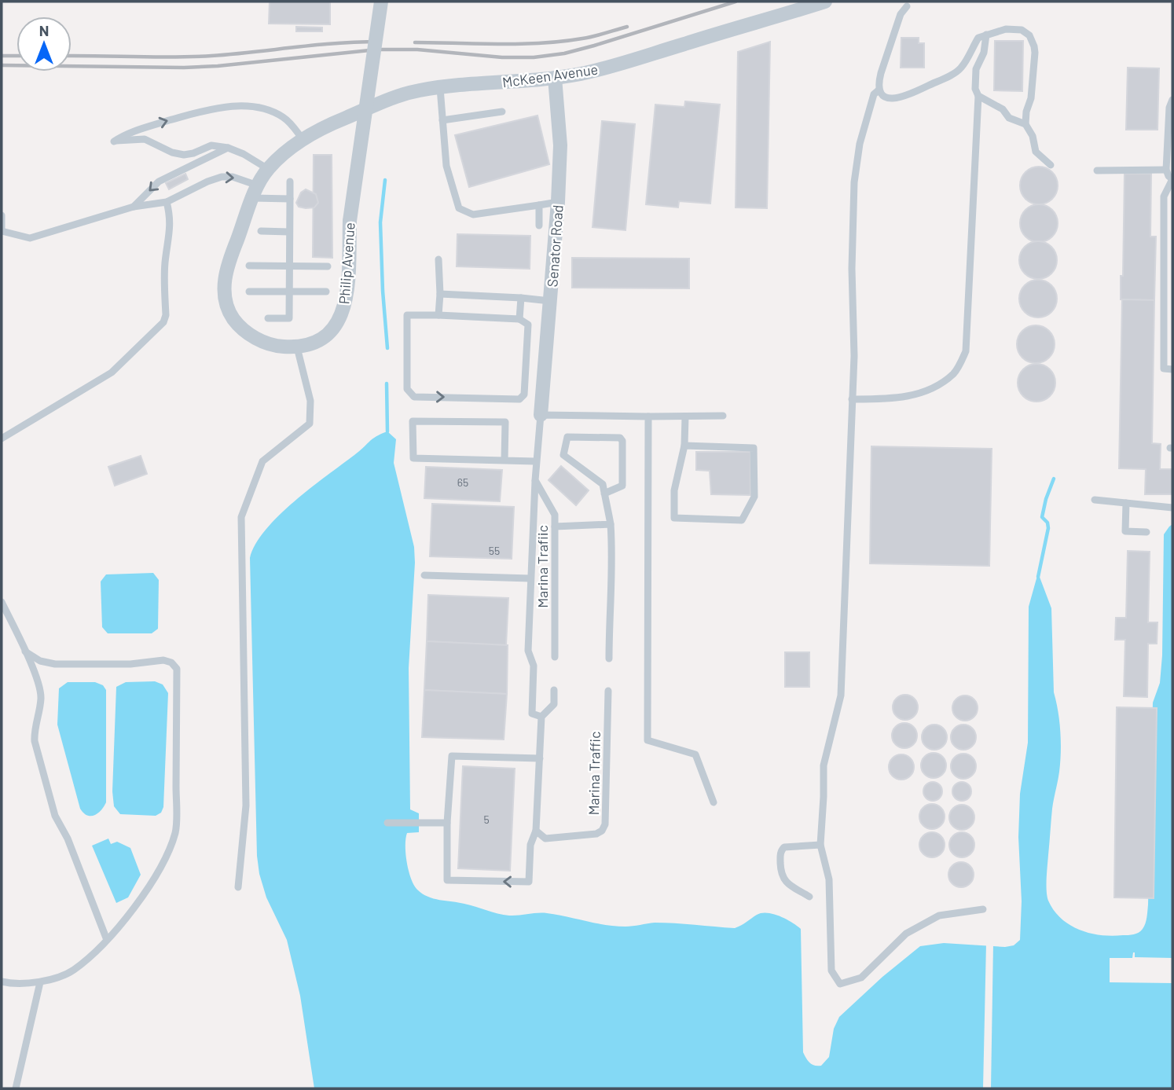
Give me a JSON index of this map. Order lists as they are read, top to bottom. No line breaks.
{"streets":{"street":["McKeen Avenue","Senator Road","Philip Avenue"],"lane":["Marina Trafiic","Marina Traffic"]},"crossings":[["McKeen Avenue","Senator Road"],["McKeen Avenue","Philip Avenue"],["Senator Road","Marina Trafiic"]],"house_numbers":["65","55","5"],"north":"top"}
